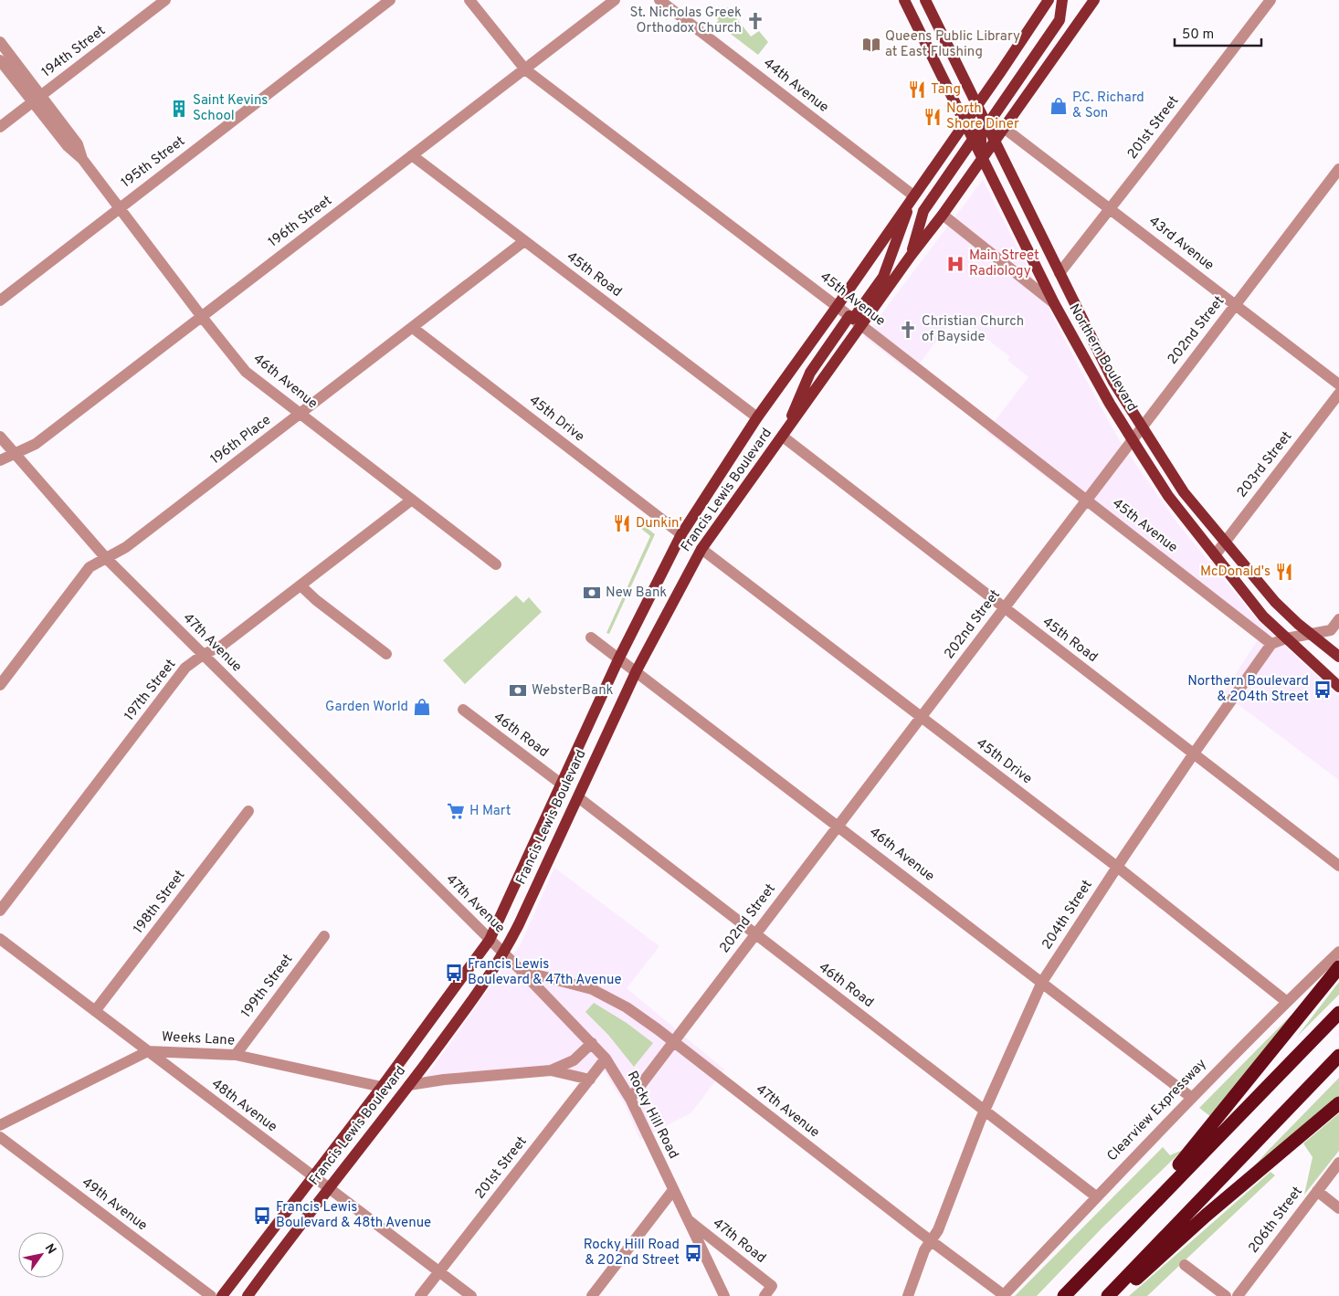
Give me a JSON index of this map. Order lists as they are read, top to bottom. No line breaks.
{"streets":{"main road":["Northern Boulevard","Francis Lewis Boulevard"],"street":["194th Street","44th Avenue","201st Street","195th Street","196th Street","43rd Avenue","45th Road","45th Avenue","202nd Street","46th Avenue","45th Drive","196th Place","203rd Street","47th Avenue","197th Street","46th Road","198th Street","204th Street","199th Street","Weeks Lane","48th Avenue","Clearview Expressway","Rocky Hill Road","49th Avenue","206th Street","47th Road"]},"crossings":[["194th Street","46th Avenue"],["44th Avenue","Francis Lewis Boulevard"],["201st Street","43rd Avenue"],["201st Street","Northern Boulevard"],["201st Street","48th Avenue"],["201st Street","Rocky Hill Road"],["195th Street","46th Avenue"],["196th Street","45th Road"],["196th Street","45th Avenue"],["196th Street","46th Avenue"],["196th Street","47th Avenue"],["43rd Avenue","202nd Street"],["43rd Avenue","Francis Lewis Boulevard"],["45th Road","202nd Street"],["45th Road","196th Place"],["45th Road","Francis Lewis Boulevard"],["45th Road","204th Street"],["45th Avenue","202nd Street"],["45th Avenue","Francis Lewis Boulevard"],["45th Avenue","204th Street"],["202nd Street","Northern Boulevard"],["202nd Street","46th Avenue"],["202nd Street","45th Drive"],["202nd Street","47th Avenue"],["202nd Street","46th Road"],["202nd Street","Rocky Hill Road"],["Northern Boulevard","203rd Street"],["Northern Boulevard","Francis Lewis Boulevard"],["46th Avenue","196th Place"],["46th Avenue","Francis Lewis Boulevard"],["46th Avenue","197th Street"],["46th Avenue","204th Street"],["46th Avenue","Clearview Expressway"],["45th Drive","196th Place"],["45th Drive","Francis Lewis Boulevard"],["45th Drive","204th Street"],["45th Drive","Clearview Expressway"],["196th Place","47th Avenue"],["Francis Lewis Boulevard","47th Avenue"],["Francis Lewis Boulevard","46th Road"],["Francis Lewis Boulevard","Weeks Lane"],["Francis Lewis Boulevard","48th Avenue"],["47th Avenue","197th Street"],["47th Avenue","204th Street"],["47th Avenue","Clearview Expressway"],["47th Avenue","Rocky Hill Road"],["46th Road","204th Street"],["46th Road","Clearview Expressway"],["198th Street","48th Avenue"],["199th Street","Weeks Lane"],["Weeks Lane","48th Avenue"],["Rocky Hill Road","47th Road"]],"places":{"church":["St. Nicholas Greek Orthodox Church","Christian Church of Bayside"],"library":["Queens Public Library at East Flushing"],"restaurant":["Tang","North Shore Diner","Dunkin'","McDonald's"],"shop":["P.C. Richard & Son","Garden World"],"building":["Saint Kevins School"],"hospital":["Main Street Radiology"],"bank":["New Bank","WebsterBank"],"bus stop":["Northern Boulevard & 204th Street","Francis Lewis Boulevard & 47th Avenue","Francis Lewis Boulevard & 48th Avenue","Rocky Hill Road & 202nd Street"],"supermarket":["H Mart"]},"scale_bar":"50 m","north":"top right"}
